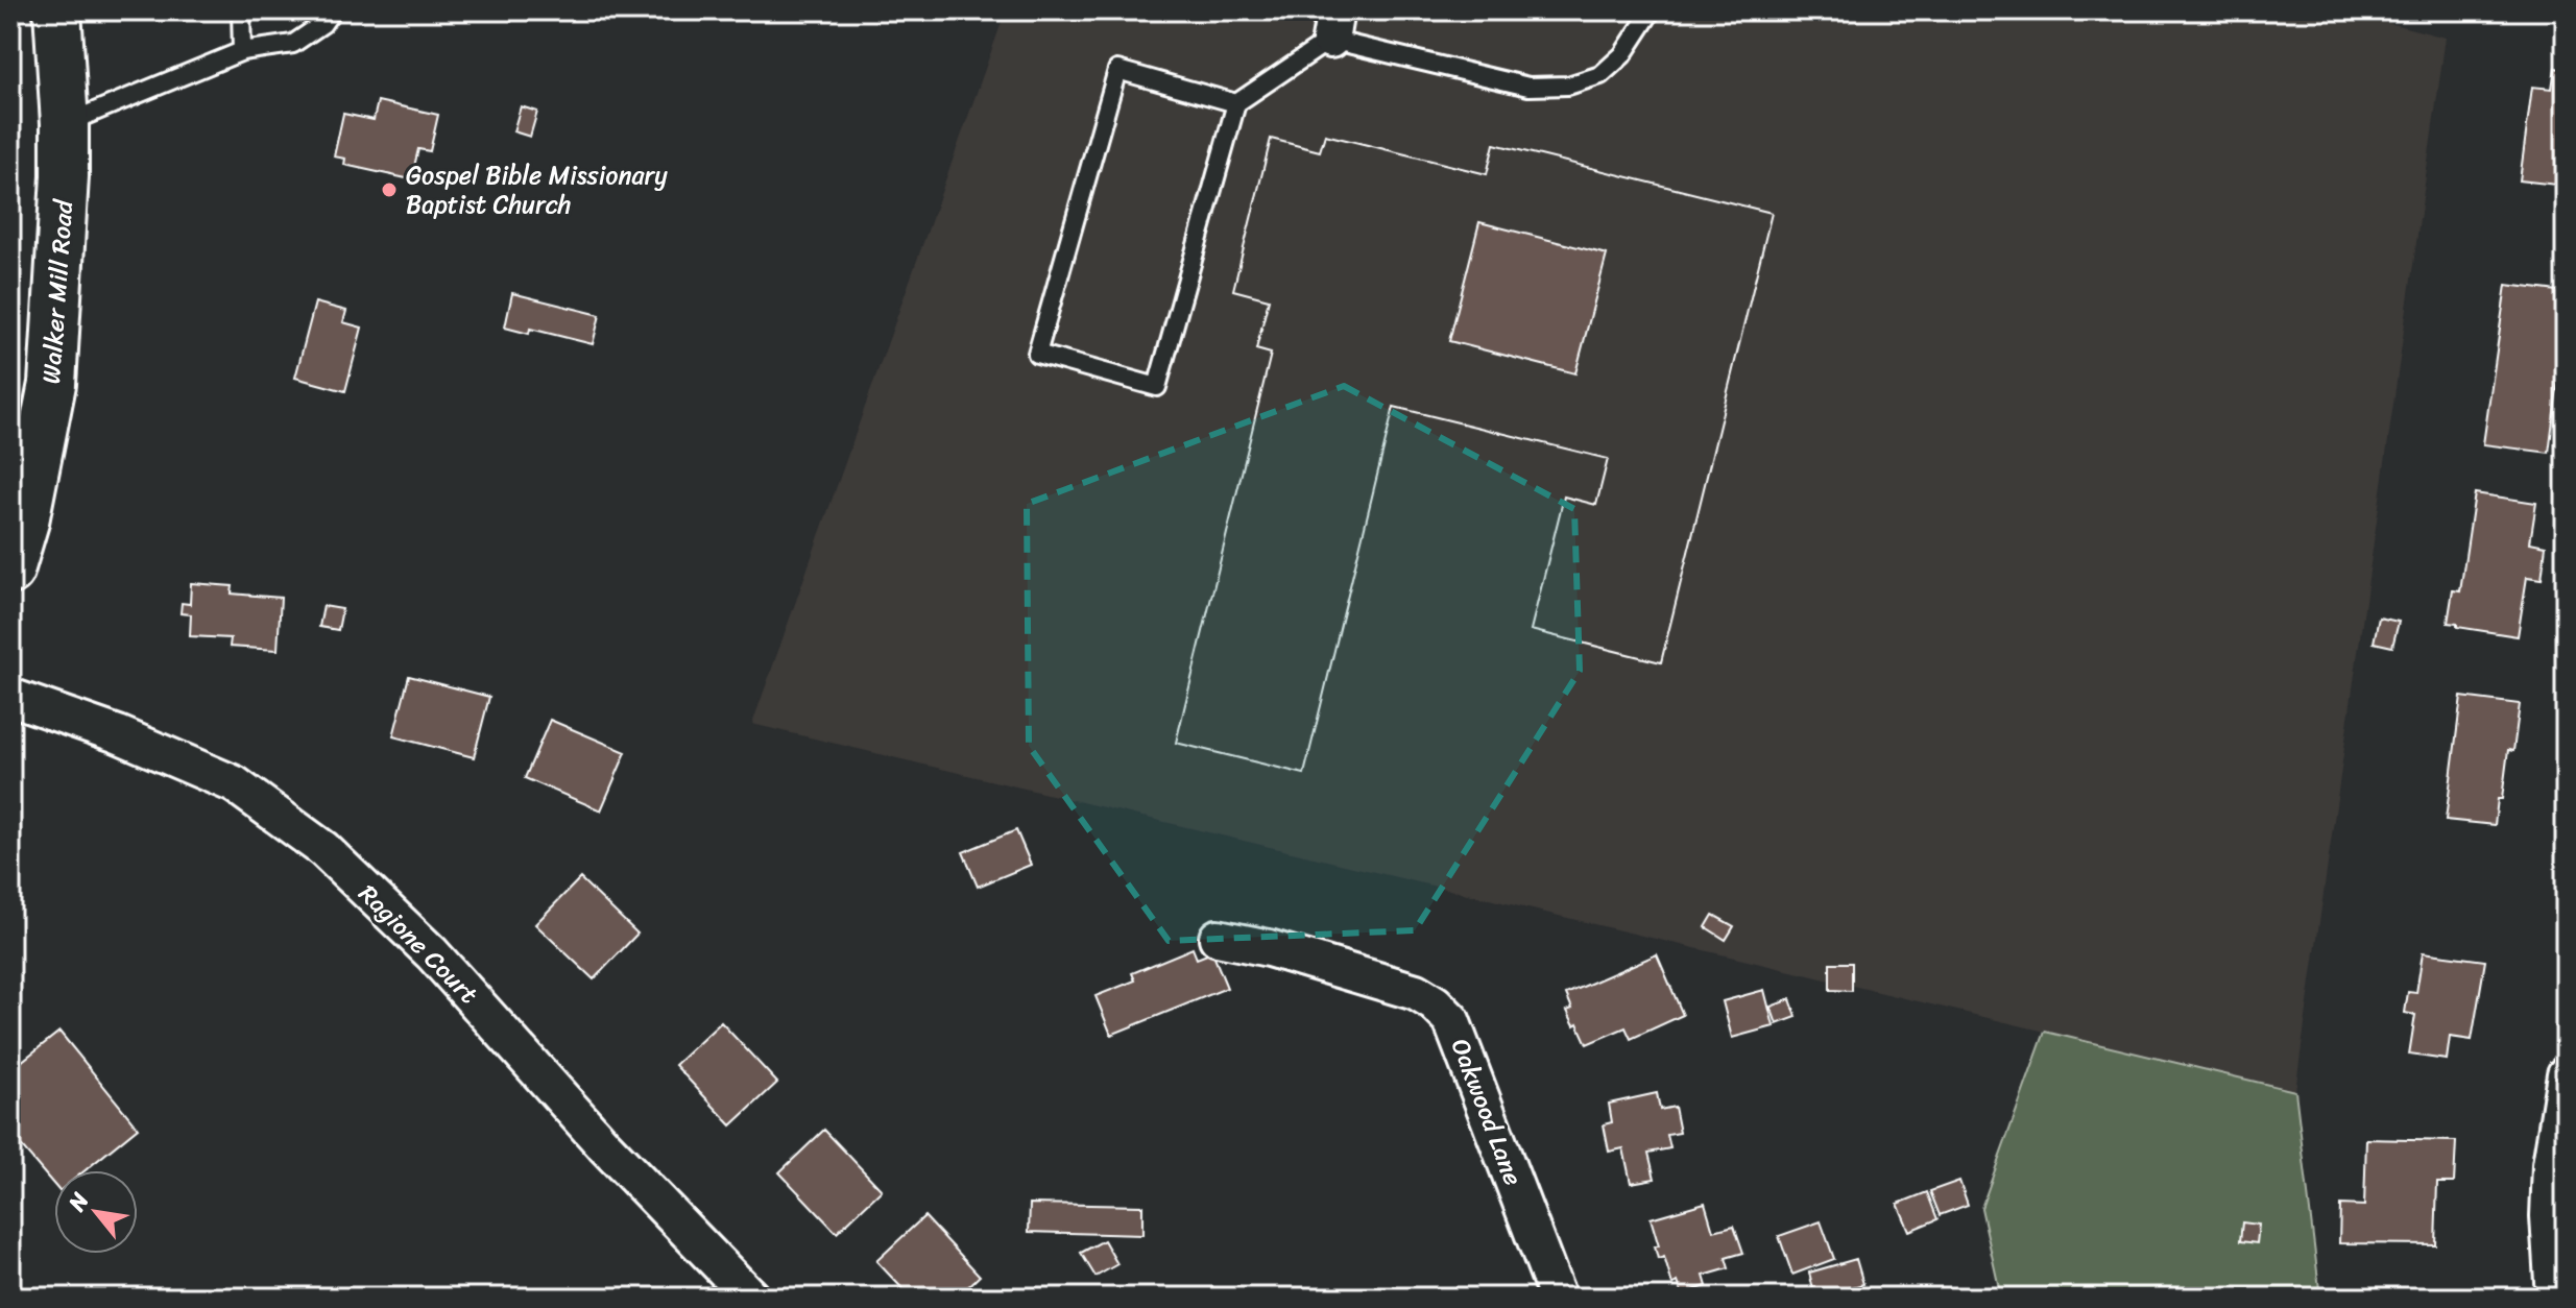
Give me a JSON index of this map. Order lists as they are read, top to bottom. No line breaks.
{"streets":{"street":["Walker Mill Road","Ragione Court","Oakwood Lane"]},"places":["Gospel Bible Missionary Baptist Church"],"north":"top left"}
